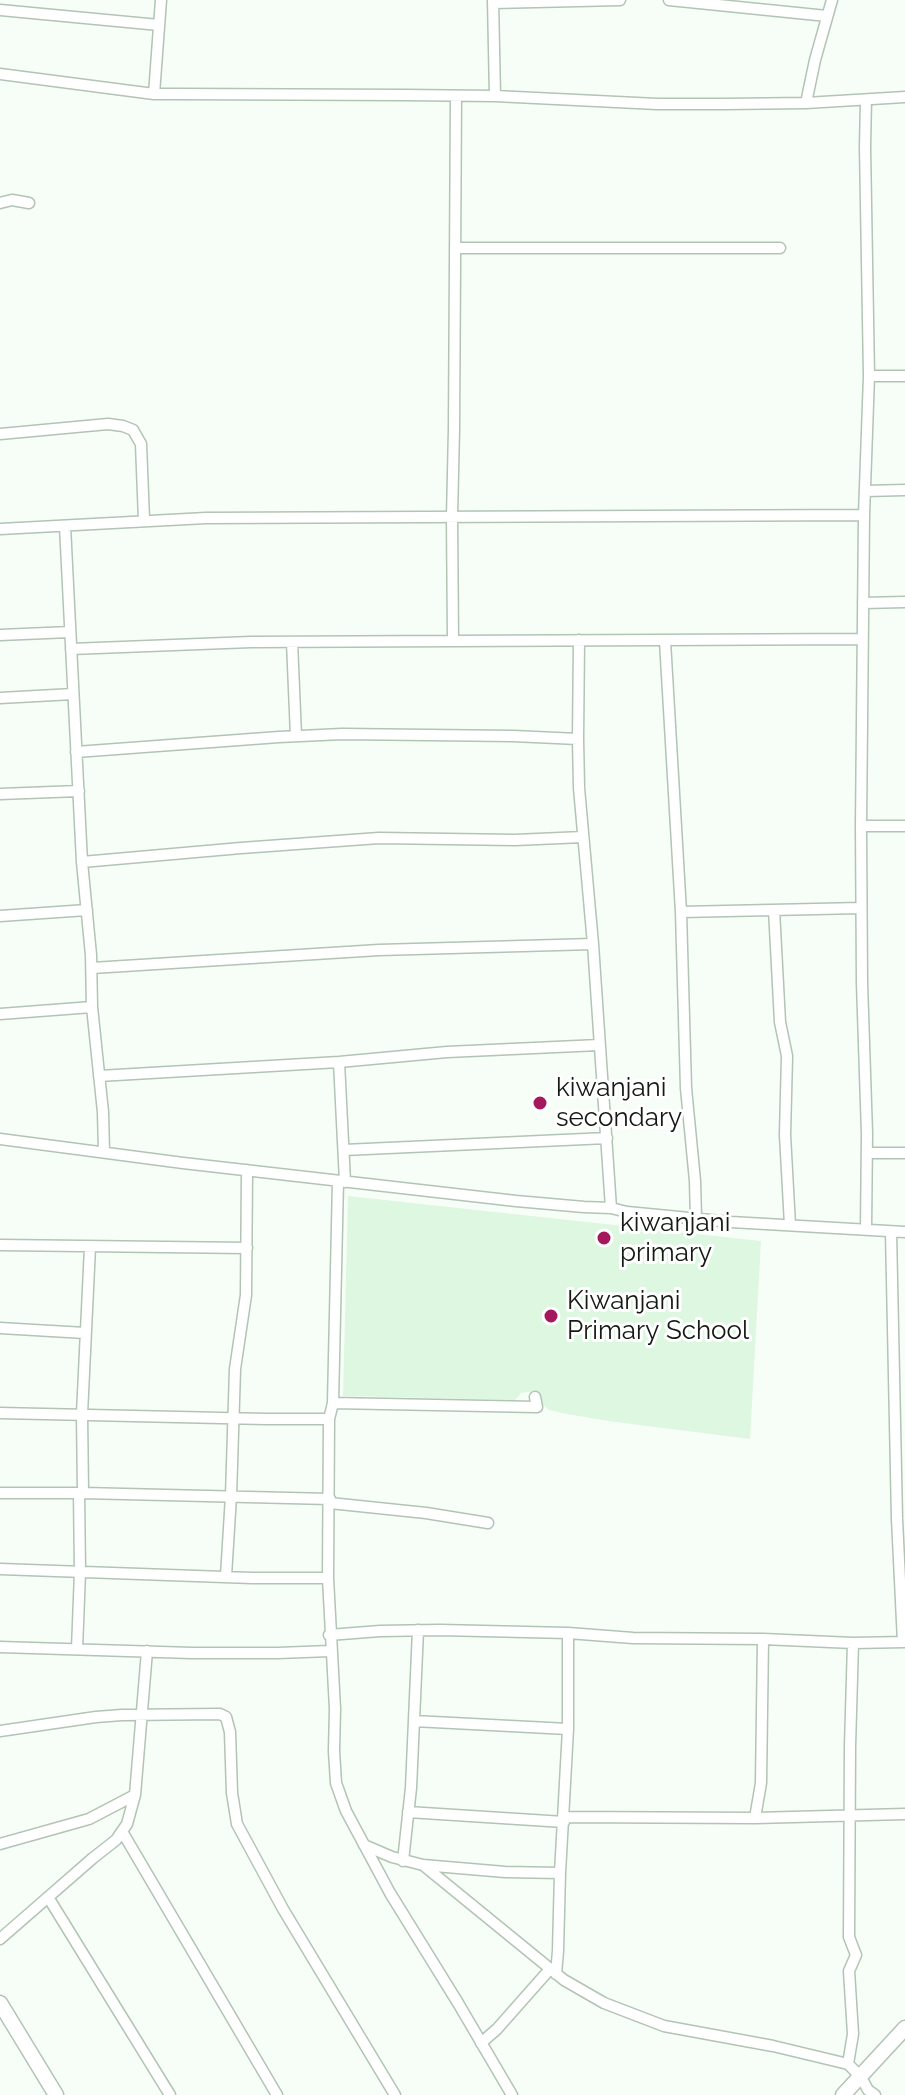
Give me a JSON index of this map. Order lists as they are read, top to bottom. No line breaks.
{"places":["kiwanjani secondary","kiwanjani primary","Kiwanjani Primary School"]}
